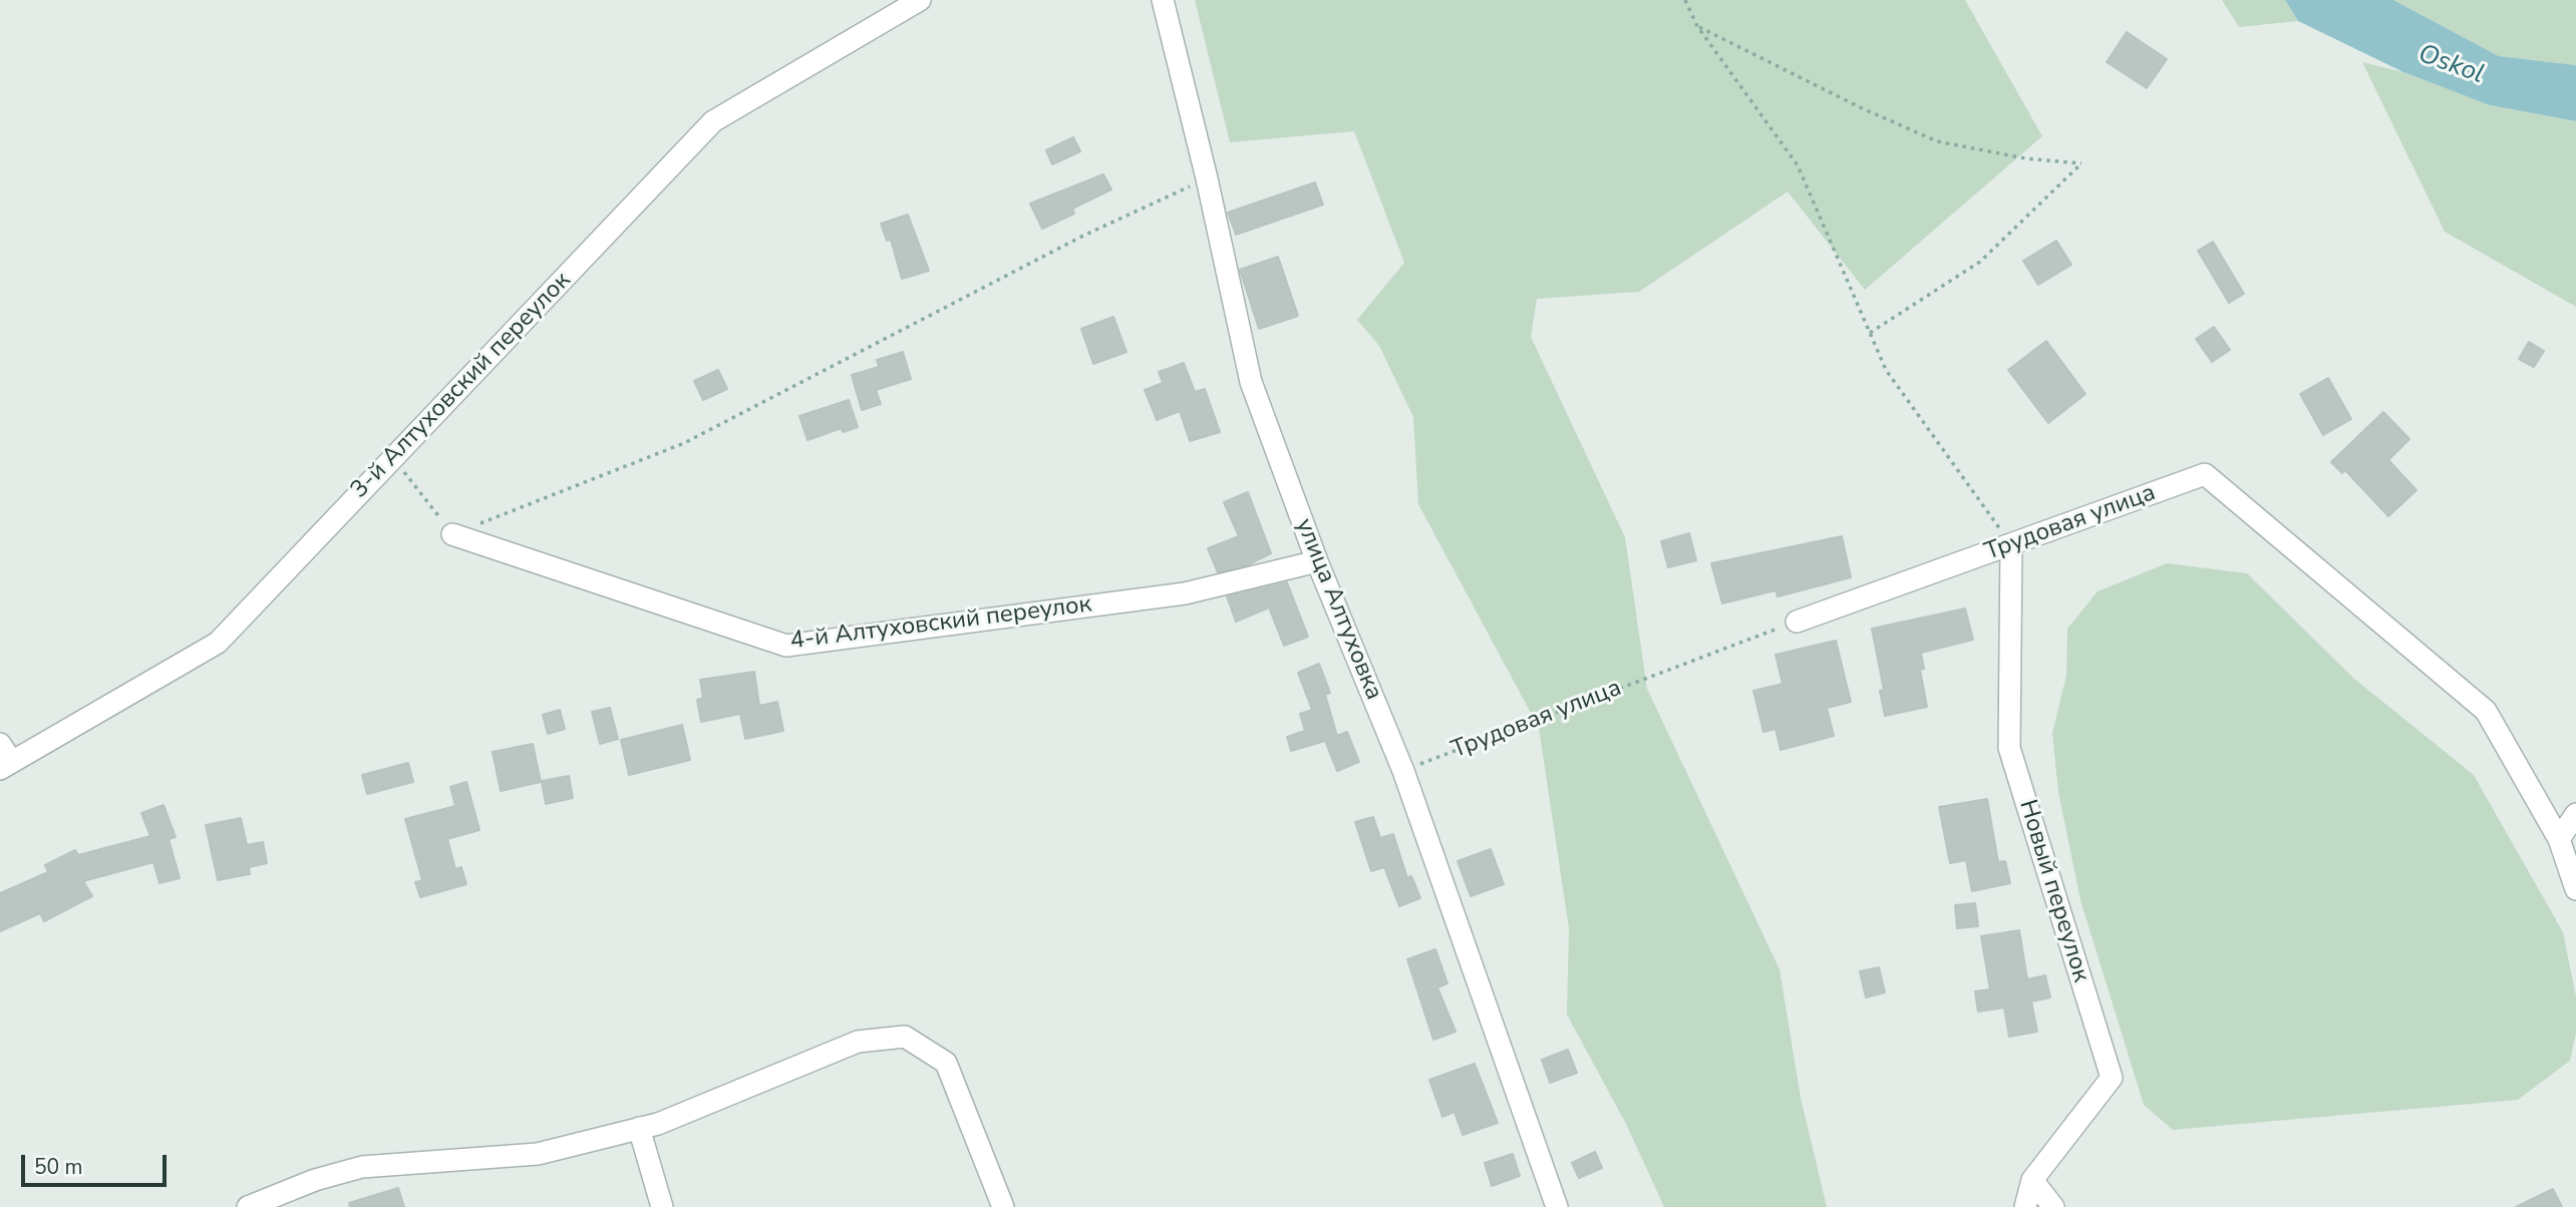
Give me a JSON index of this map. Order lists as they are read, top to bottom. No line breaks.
{"streets":{"street":["3-й Алтуховский переулок","Трудовая улица","улица Алтуховка","4-й Алтуховский переулок","Новый переулок"]},"crossings":[["Трудовая улица","улица Алтуховка"],["Трудовая улица","Новый переулок"],["улица Алтуховка","4-й Алтуховский переулок"]],"water":["Oskol"],"scale_bar":"50 m"}
